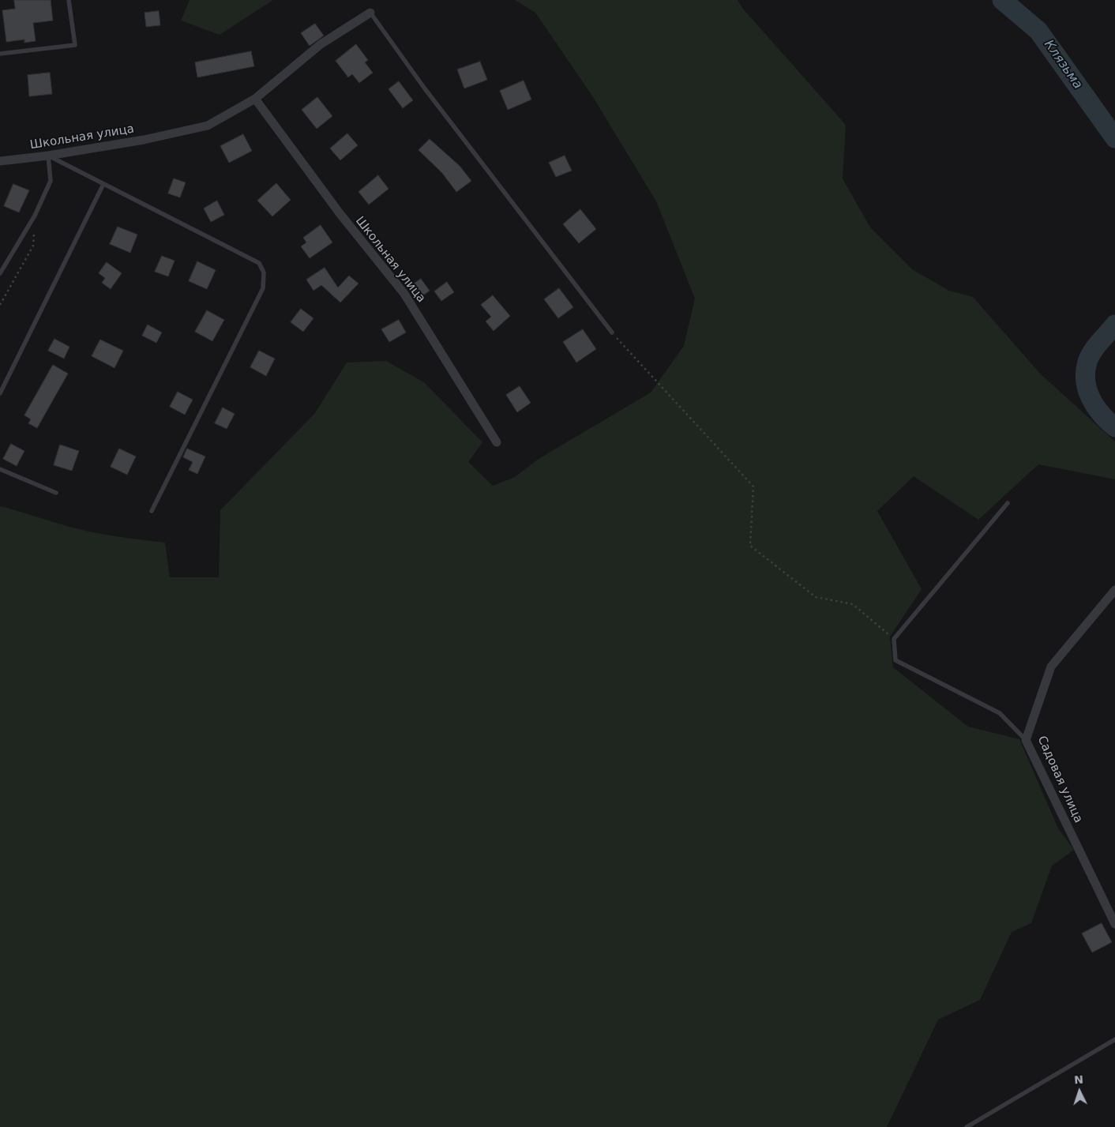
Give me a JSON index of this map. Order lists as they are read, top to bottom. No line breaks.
{"streets":{"street":["Школьная улица","Садовая улица"]},"water":["Клязьма"],"north":"top"}
